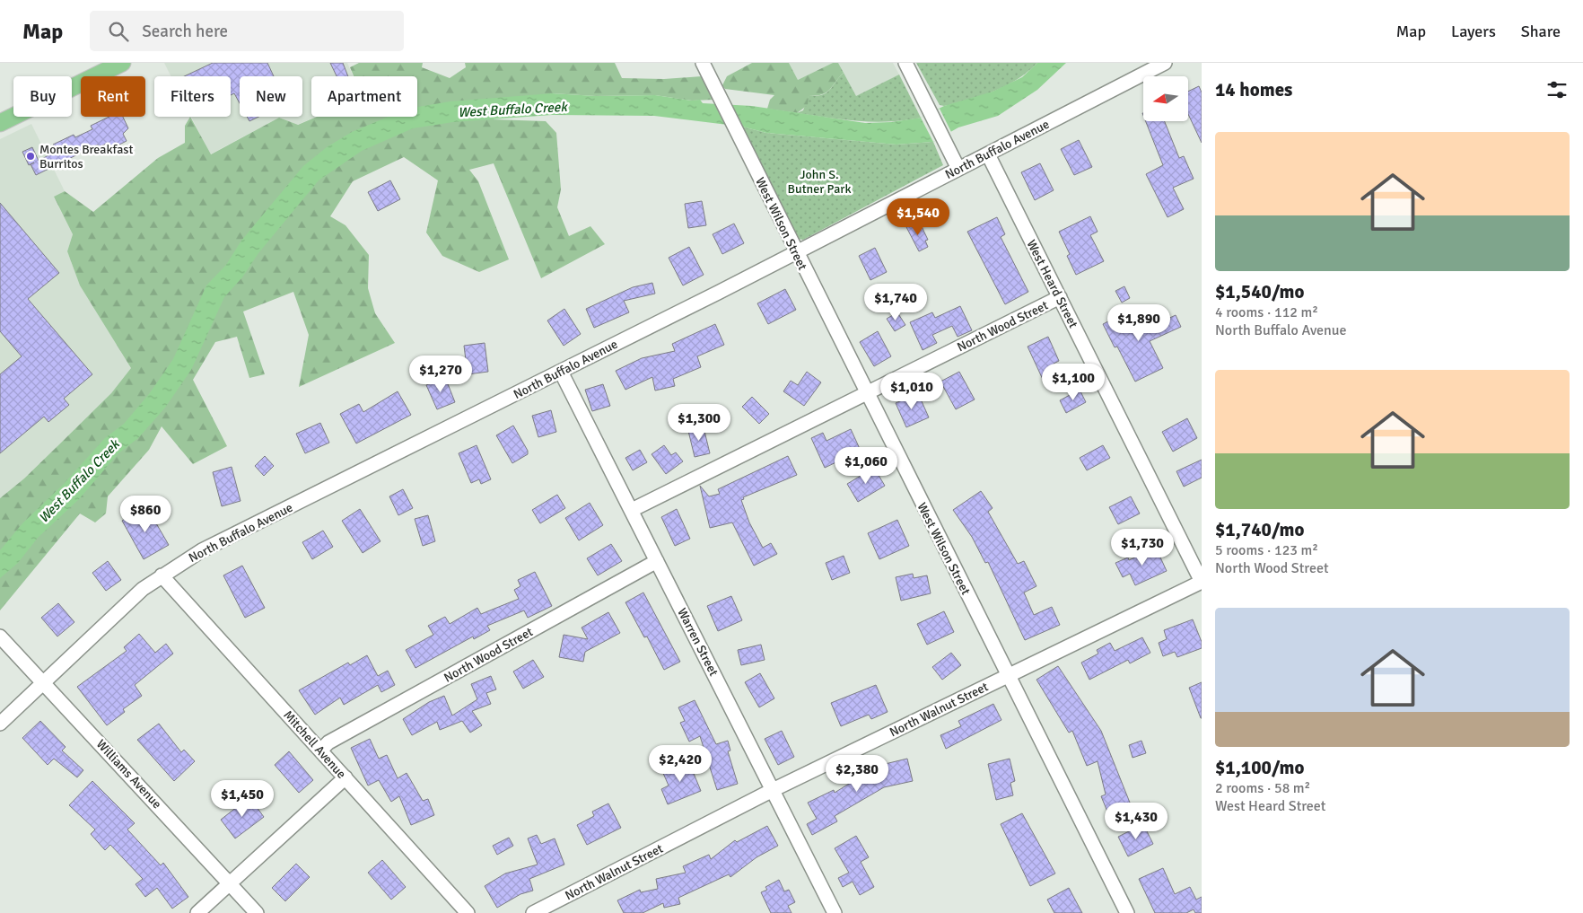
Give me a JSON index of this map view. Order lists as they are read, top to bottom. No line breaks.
{"streets":{"street":["North Buffalo Avenue","West Wilson Street","West Heard Street","North Wood Street","Warren Street","North Walnut Street","Mitchell Avenue","Williams Avenue"]},"crossings":[["North Buffalo Avenue","West Wilson Street"],["North Buffalo Avenue","West Heard Street"],["North Buffalo Avenue","Warren Street"],["North Buffalo Avenue","Mitchell Avenue"],["North Buffalo Avenue","Williams Avenue"],["West Wilson Street","North Wood Street"],["West Wilson Street","North Walnut Street"],["West Heard Street","North Wood Street"],["West Heard Street","North Walnut Street"],["North Wood Street","Warren Street"],["North Wood Street","Mitchell Avenue"],["Warren Street","North Walnut Street"]],"water":["West Buffalo Creek"],"parks":["John S. Butner Park"],"places":["Montes Breakfast Burritos"],"north":"left","page":{"header":"Map","search":"Search here","nav":["Map","Layers","Share"],"heading":"14 homes","chip":["Buy","Rent","Filters","New","Apartment"],"list":[{"name":"$1,540/mo","note":"4 rooms · 112 m² · North Buffalo Avenue"},{"name":"$1,740/mo","note":"5 rooms · 123 m² · North Wood Street"},{"name":"$1,100/mo","note":"2 rooms · 58 m² · West Heard Street"}],"price":["$1,540","$1,740","$1,890","$1,270","$1,100","$1,010","$1,300","$1,060","$860","$1,730","$2,420","$2,380","$1,450","$1,430"]}}
